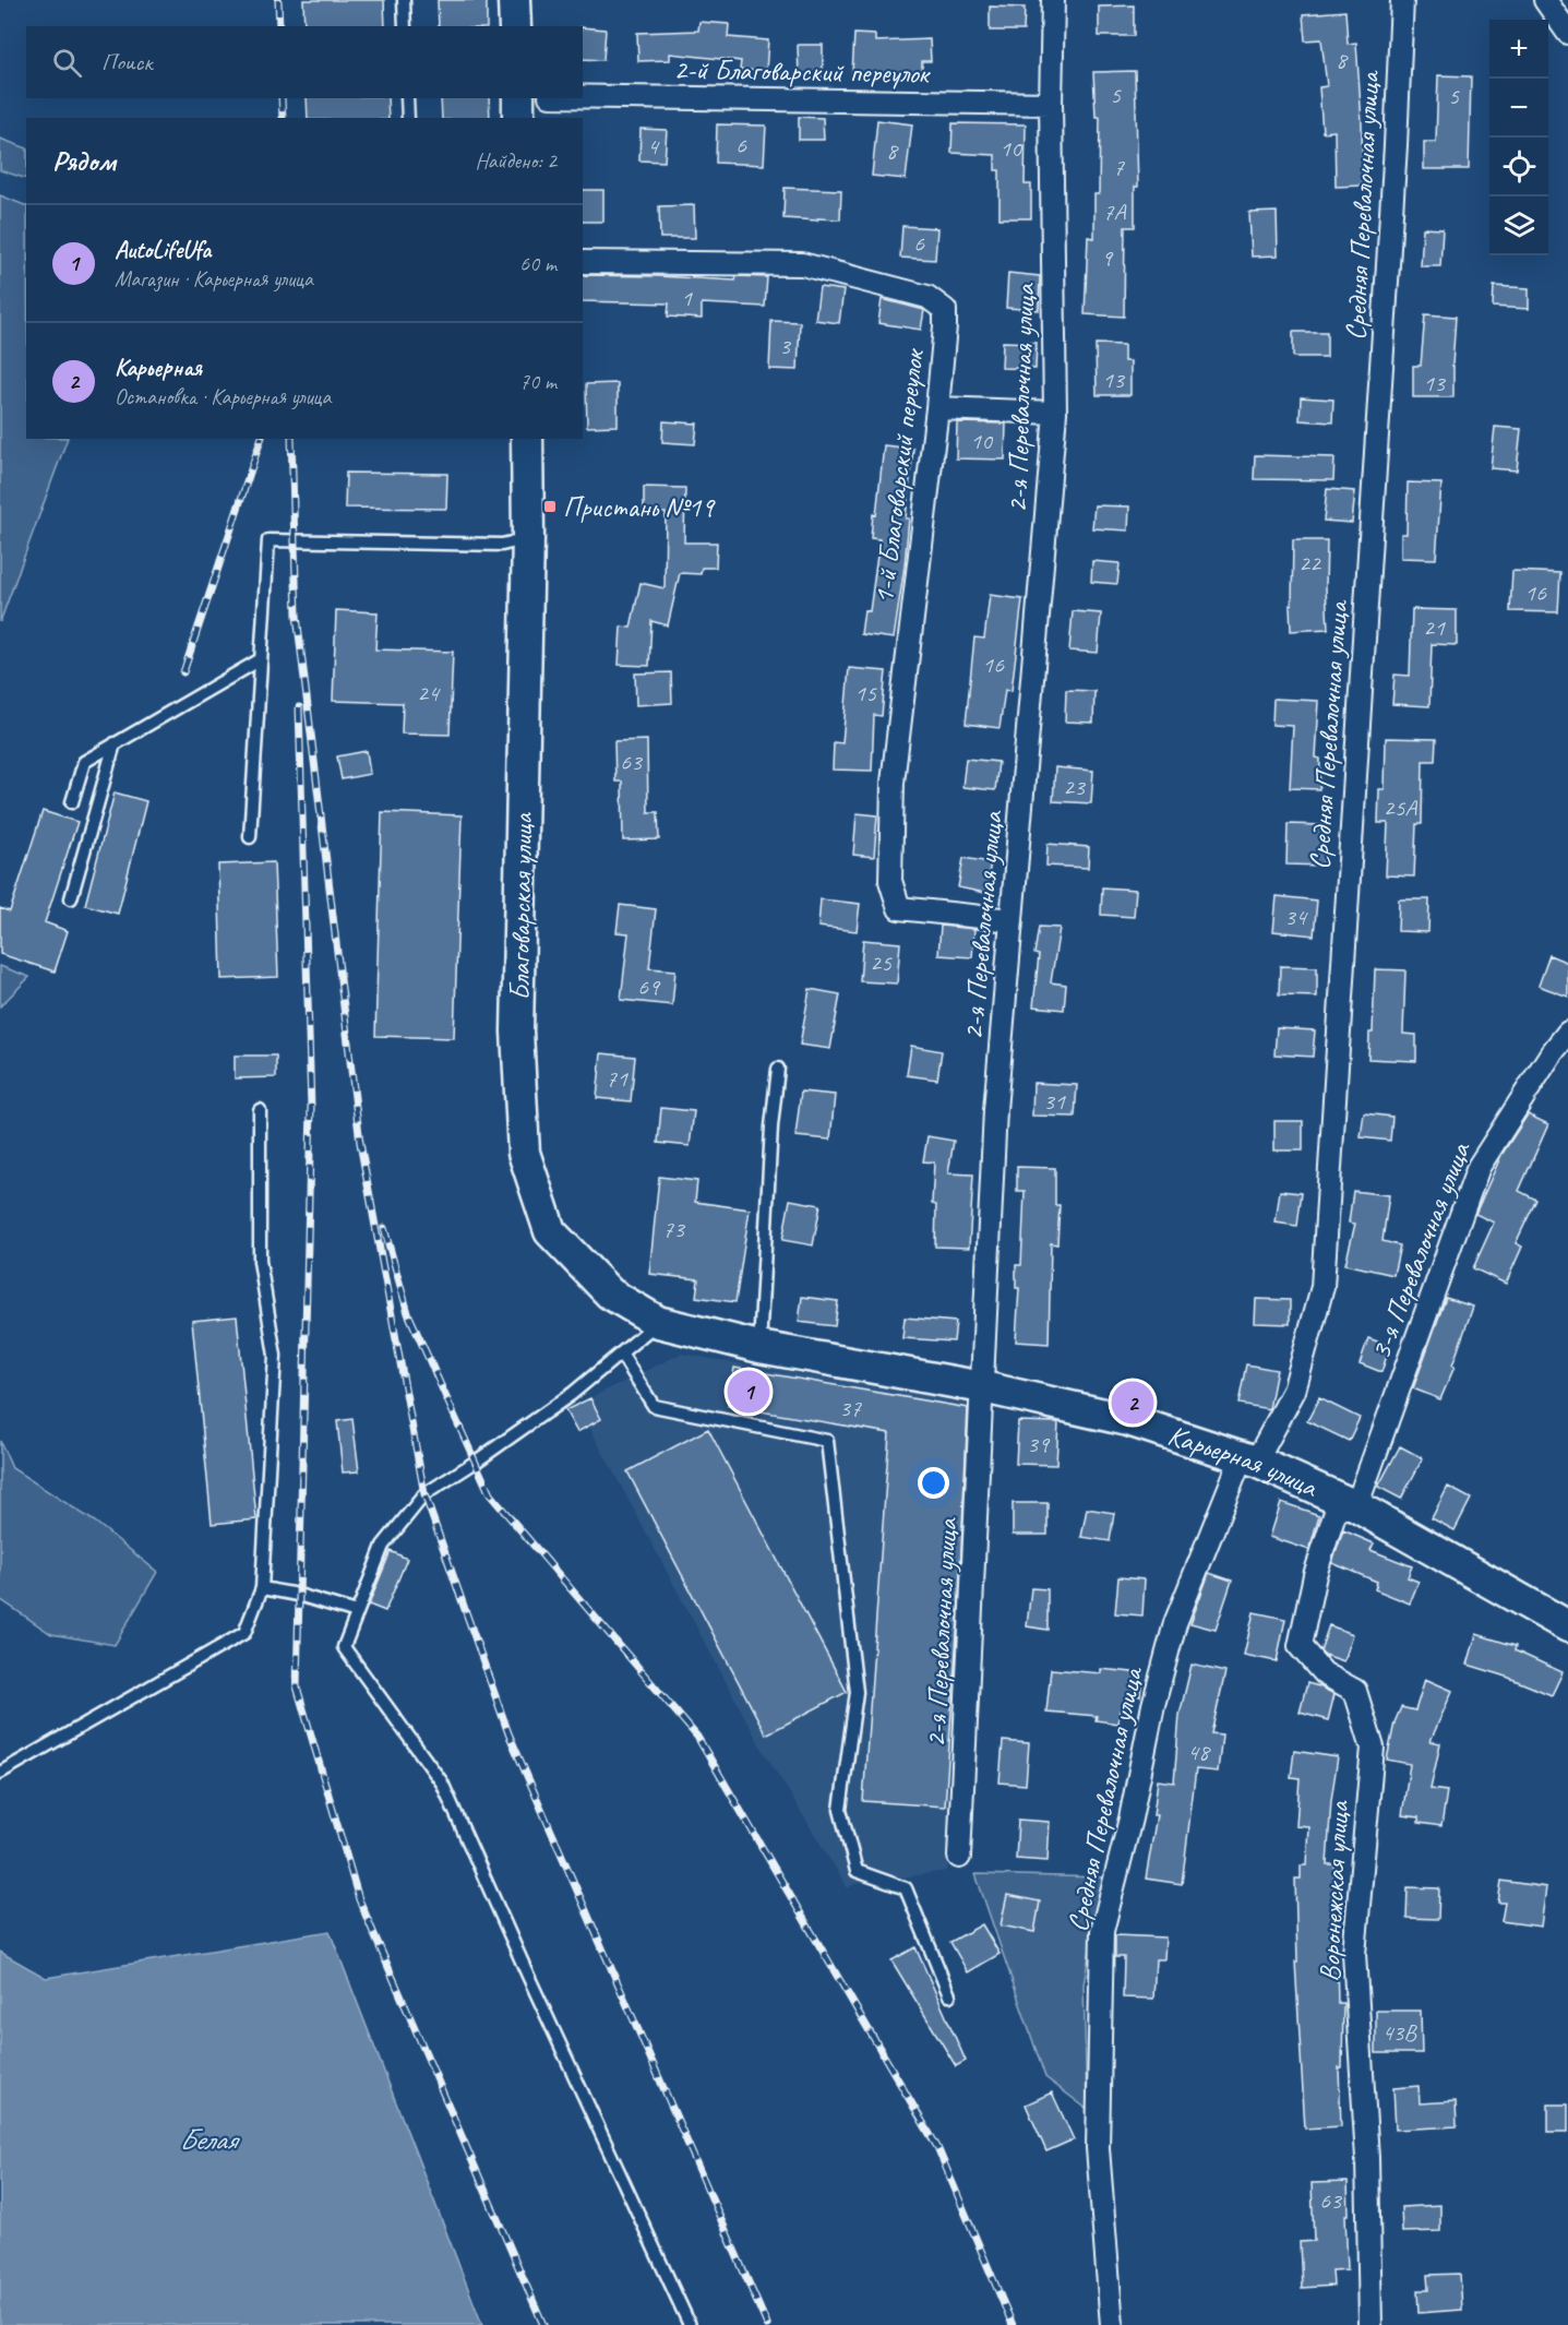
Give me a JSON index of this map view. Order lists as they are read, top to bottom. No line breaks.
{"streets":{"street":["2-й Благоварский переулок","Средняя Перевалочная улица","2-я Перевалочная улица","1-й Благоварский переулок","Благоварская улица","3-я Перевалочная улица","Карьерная улица","Воронежская улица"]},"crossings":[["2-й Благоварский переулок","2-я Перевалочная улица"],["Средняя Перевалочная улица","Карьерная улица"],["2-я Перевалочная улица","1-й Благоварский переулок"],["2-я Перевалочная улица","Карьерная улица"],["Благоварская улица","Карьерная улица"],["3-я Перевалочная улица","Карьерная улица"],["3-я Перевалочная улица","Воронежская улица"],["Карьерная улица","Воронежская улица"]],"water":["Белая"],"places":{"transit":["Пристань №19"]},"house_numbers":["8","5","5","6","4","10","8","7","7А","6","9","1","3","13","13","10","22","16","21","16","24","15","63","23","25А","34","25","69","71","31","73","37","39","48","43В","63"],"page":{"map_buttons":["+","−"],"search":"Поиск","heading":["Рядом","Найдено: 2"],"list":[{"mark":"1","name":"AutoLifeUfa","note":"Магазин · Карьерная улица","value":"60 m"},{"mark":"2","name":"Карьерная","note":"Остановка · Карьерная улица","value":"70 m"}],"pins":["1","2"]}}
